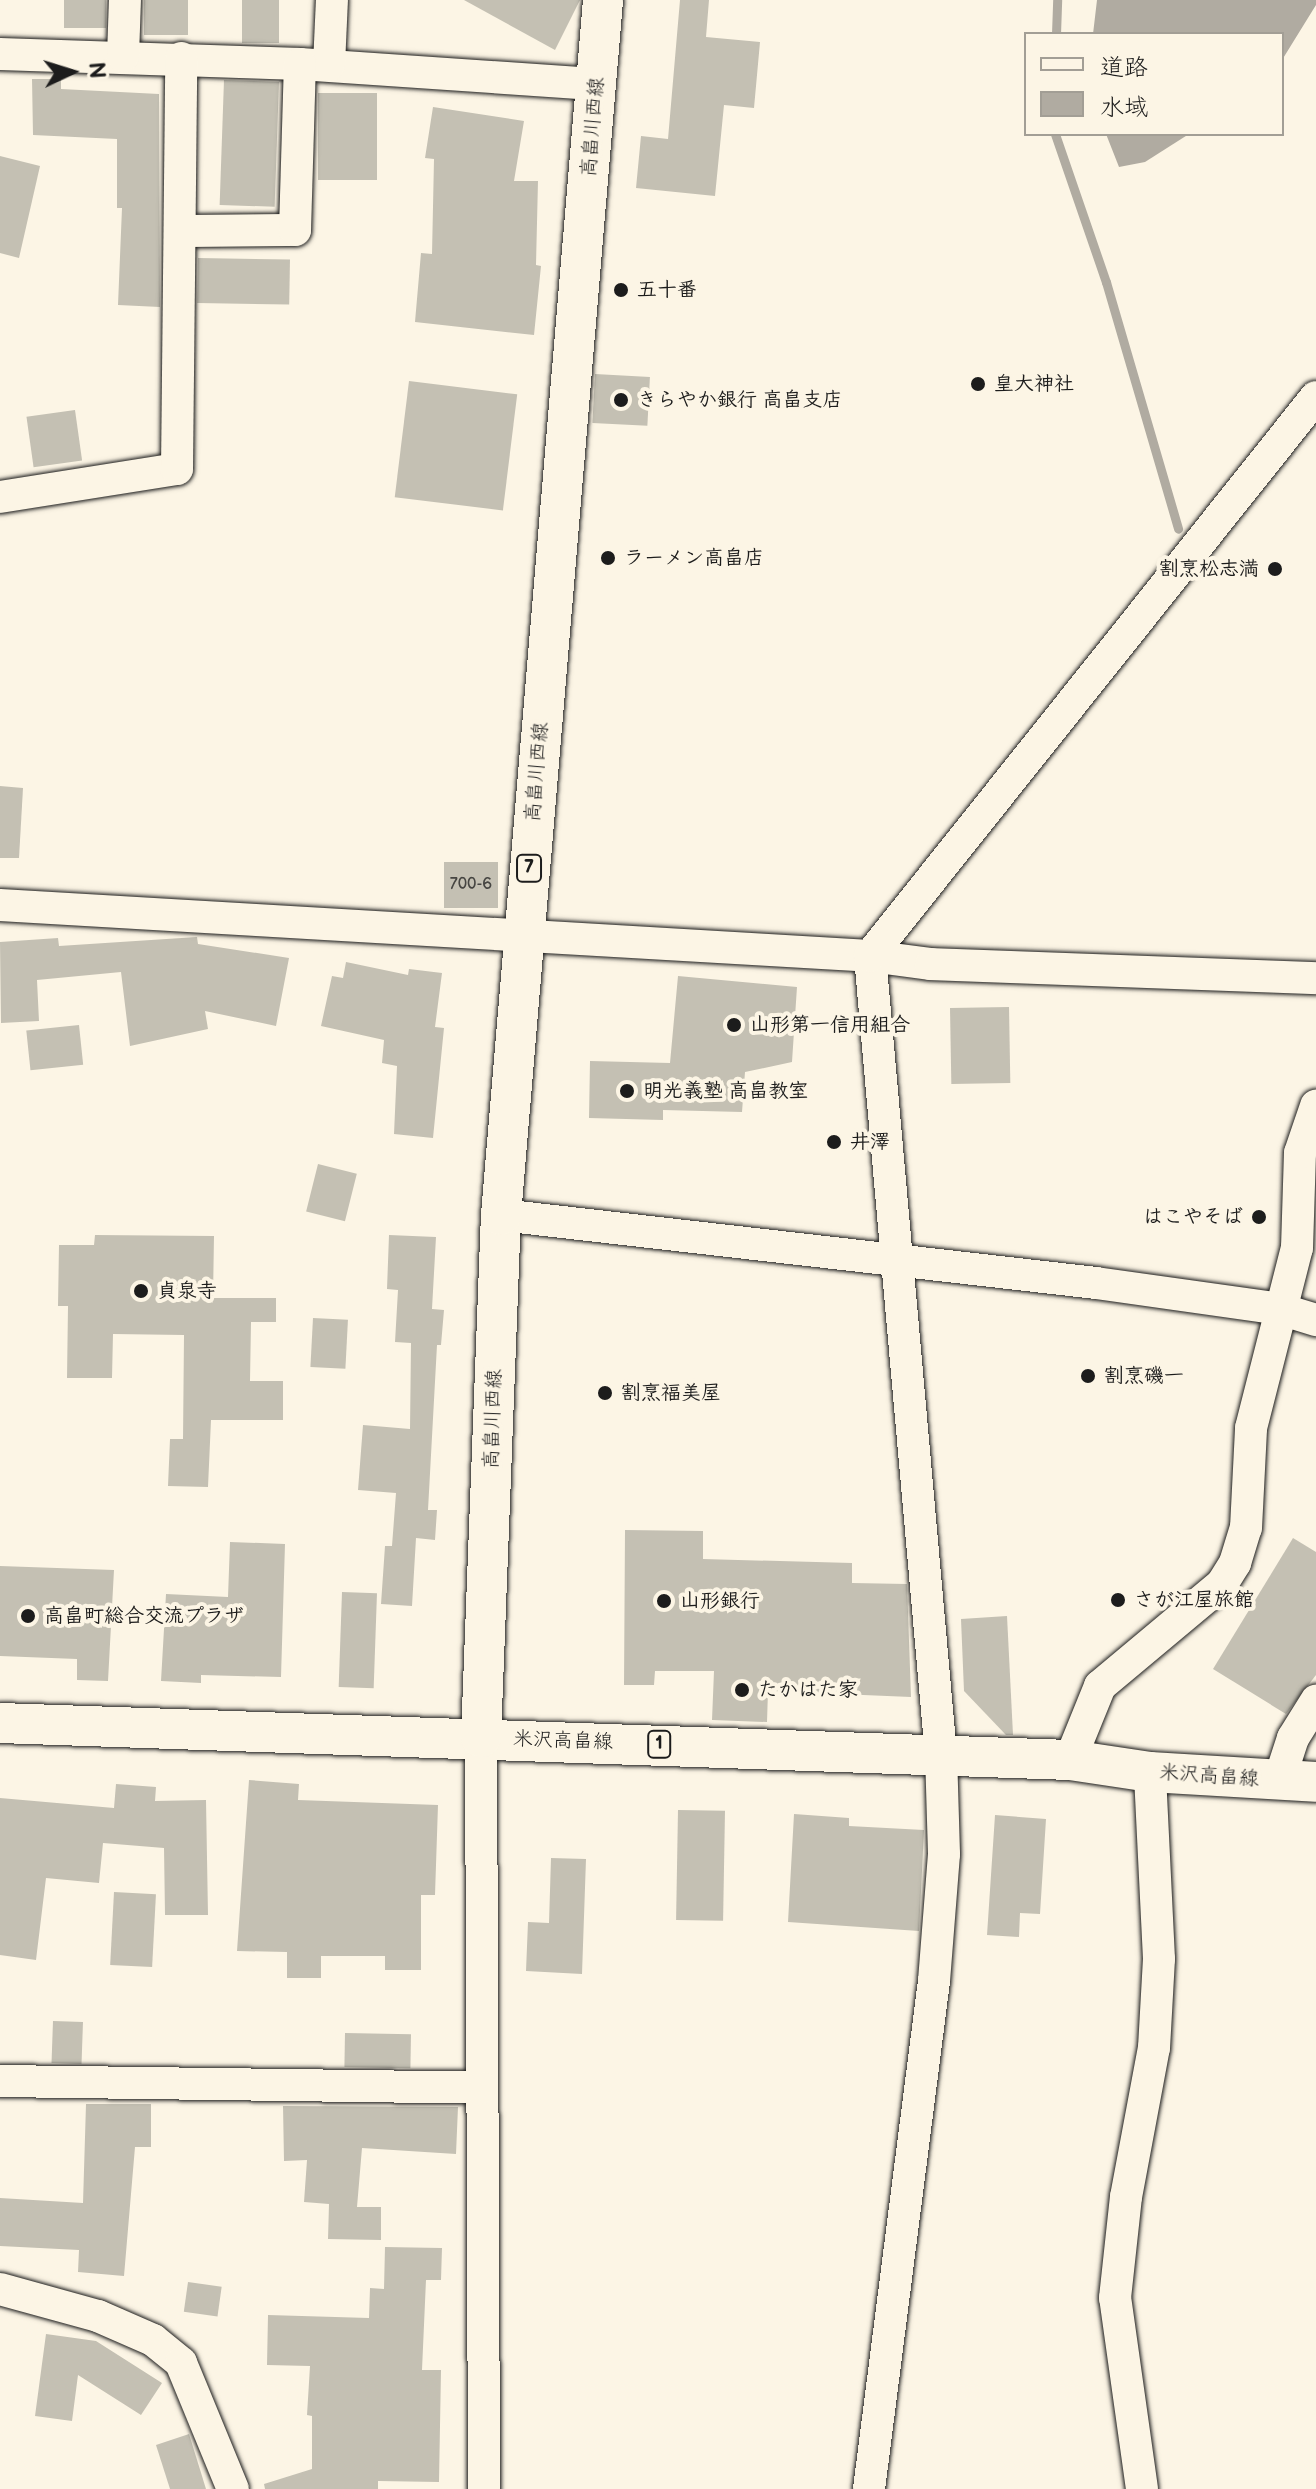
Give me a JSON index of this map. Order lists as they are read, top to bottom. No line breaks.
{"streets":{"main road":["高畠川西線","7","米沢高畠線","1"]},"crossings":[["高畠川西線","米沢高畠線"]],"places":["五十番","皇大神社","きらやか銀行 高畠支店","ラーメン高畠店","割烹松志満","山形第一信用組合","明光義塾 高畠教室","井澤","はこやそば","貞泉寺","割烹磯一","割烹福美屋","さが江屋旅館","山形銀行","高畠町総合交流プラザ","たかはた家"],"house_numbers":["700-6"],"legend":["道路","水域"],"north":"right"}
